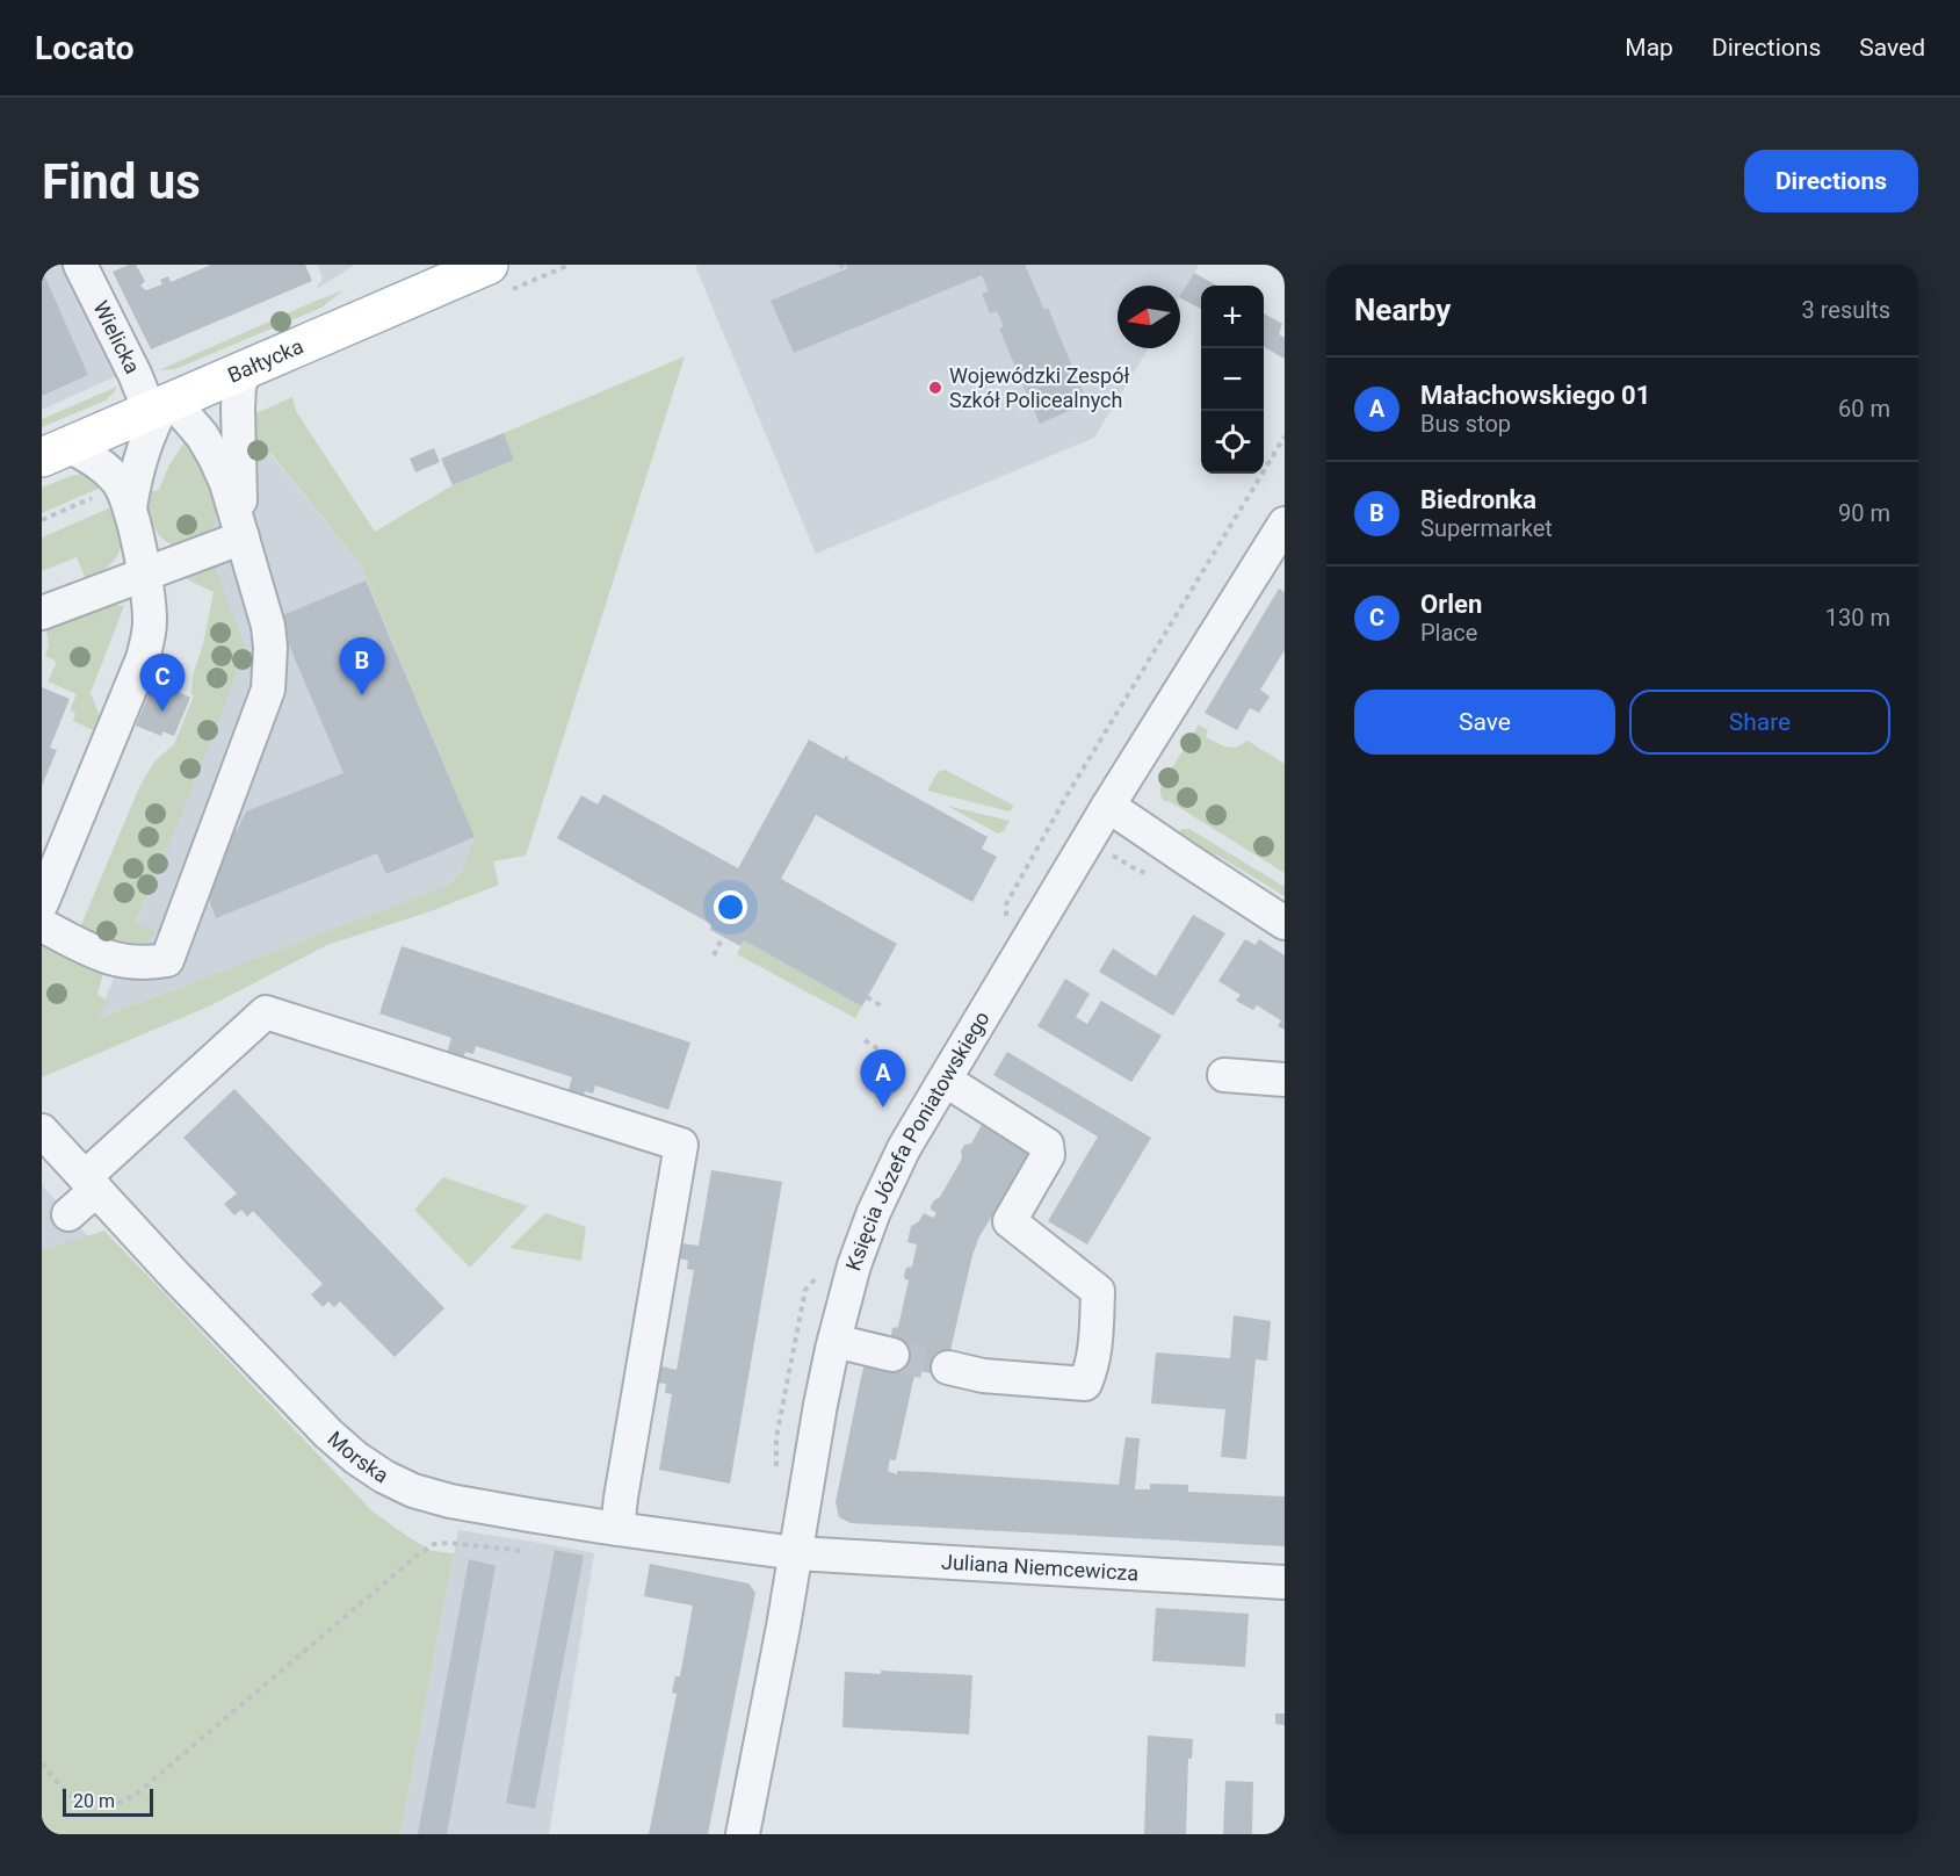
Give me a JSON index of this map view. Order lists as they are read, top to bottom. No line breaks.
{"streets":{"main road":["Bałtycka"],"street":["Wielicka","Księcia Józefa Poniatowskiego","Morska","Juliana Niemcewicza"]},"crossings":[["Wielicka","Bałtycka"],["Księcia Józefa Poniatowskiego","Morska"],["Księcia Józefa Poniatowskiego","Juliana Niemcewicza"],["Morska","Juliana Niemcewicza"]],"places":["Wojewódzki Zespół Szkół Policealnych"],"scale_bar":"20 m","north":"left","page":{"header":"Locato","nav":["Map","Directions","Saved"],"buttons":["Directions",["Save","Share"]],"title":"Find us","heading":["Nearby","3 results"],"map_buttons":["+","−"],"list":[{"mark":"A","name":"Małachowskiego 01","note":"Bus stop","value":"60 m"},{"mark":"B","name":"Biedronka","note":"Supermarket","value":"90 m"},{"mark":"C","name":"Orlen","note":"Place","value":"130 m"}],"pins":["B","C","A"],"scale":"20 m"}}
